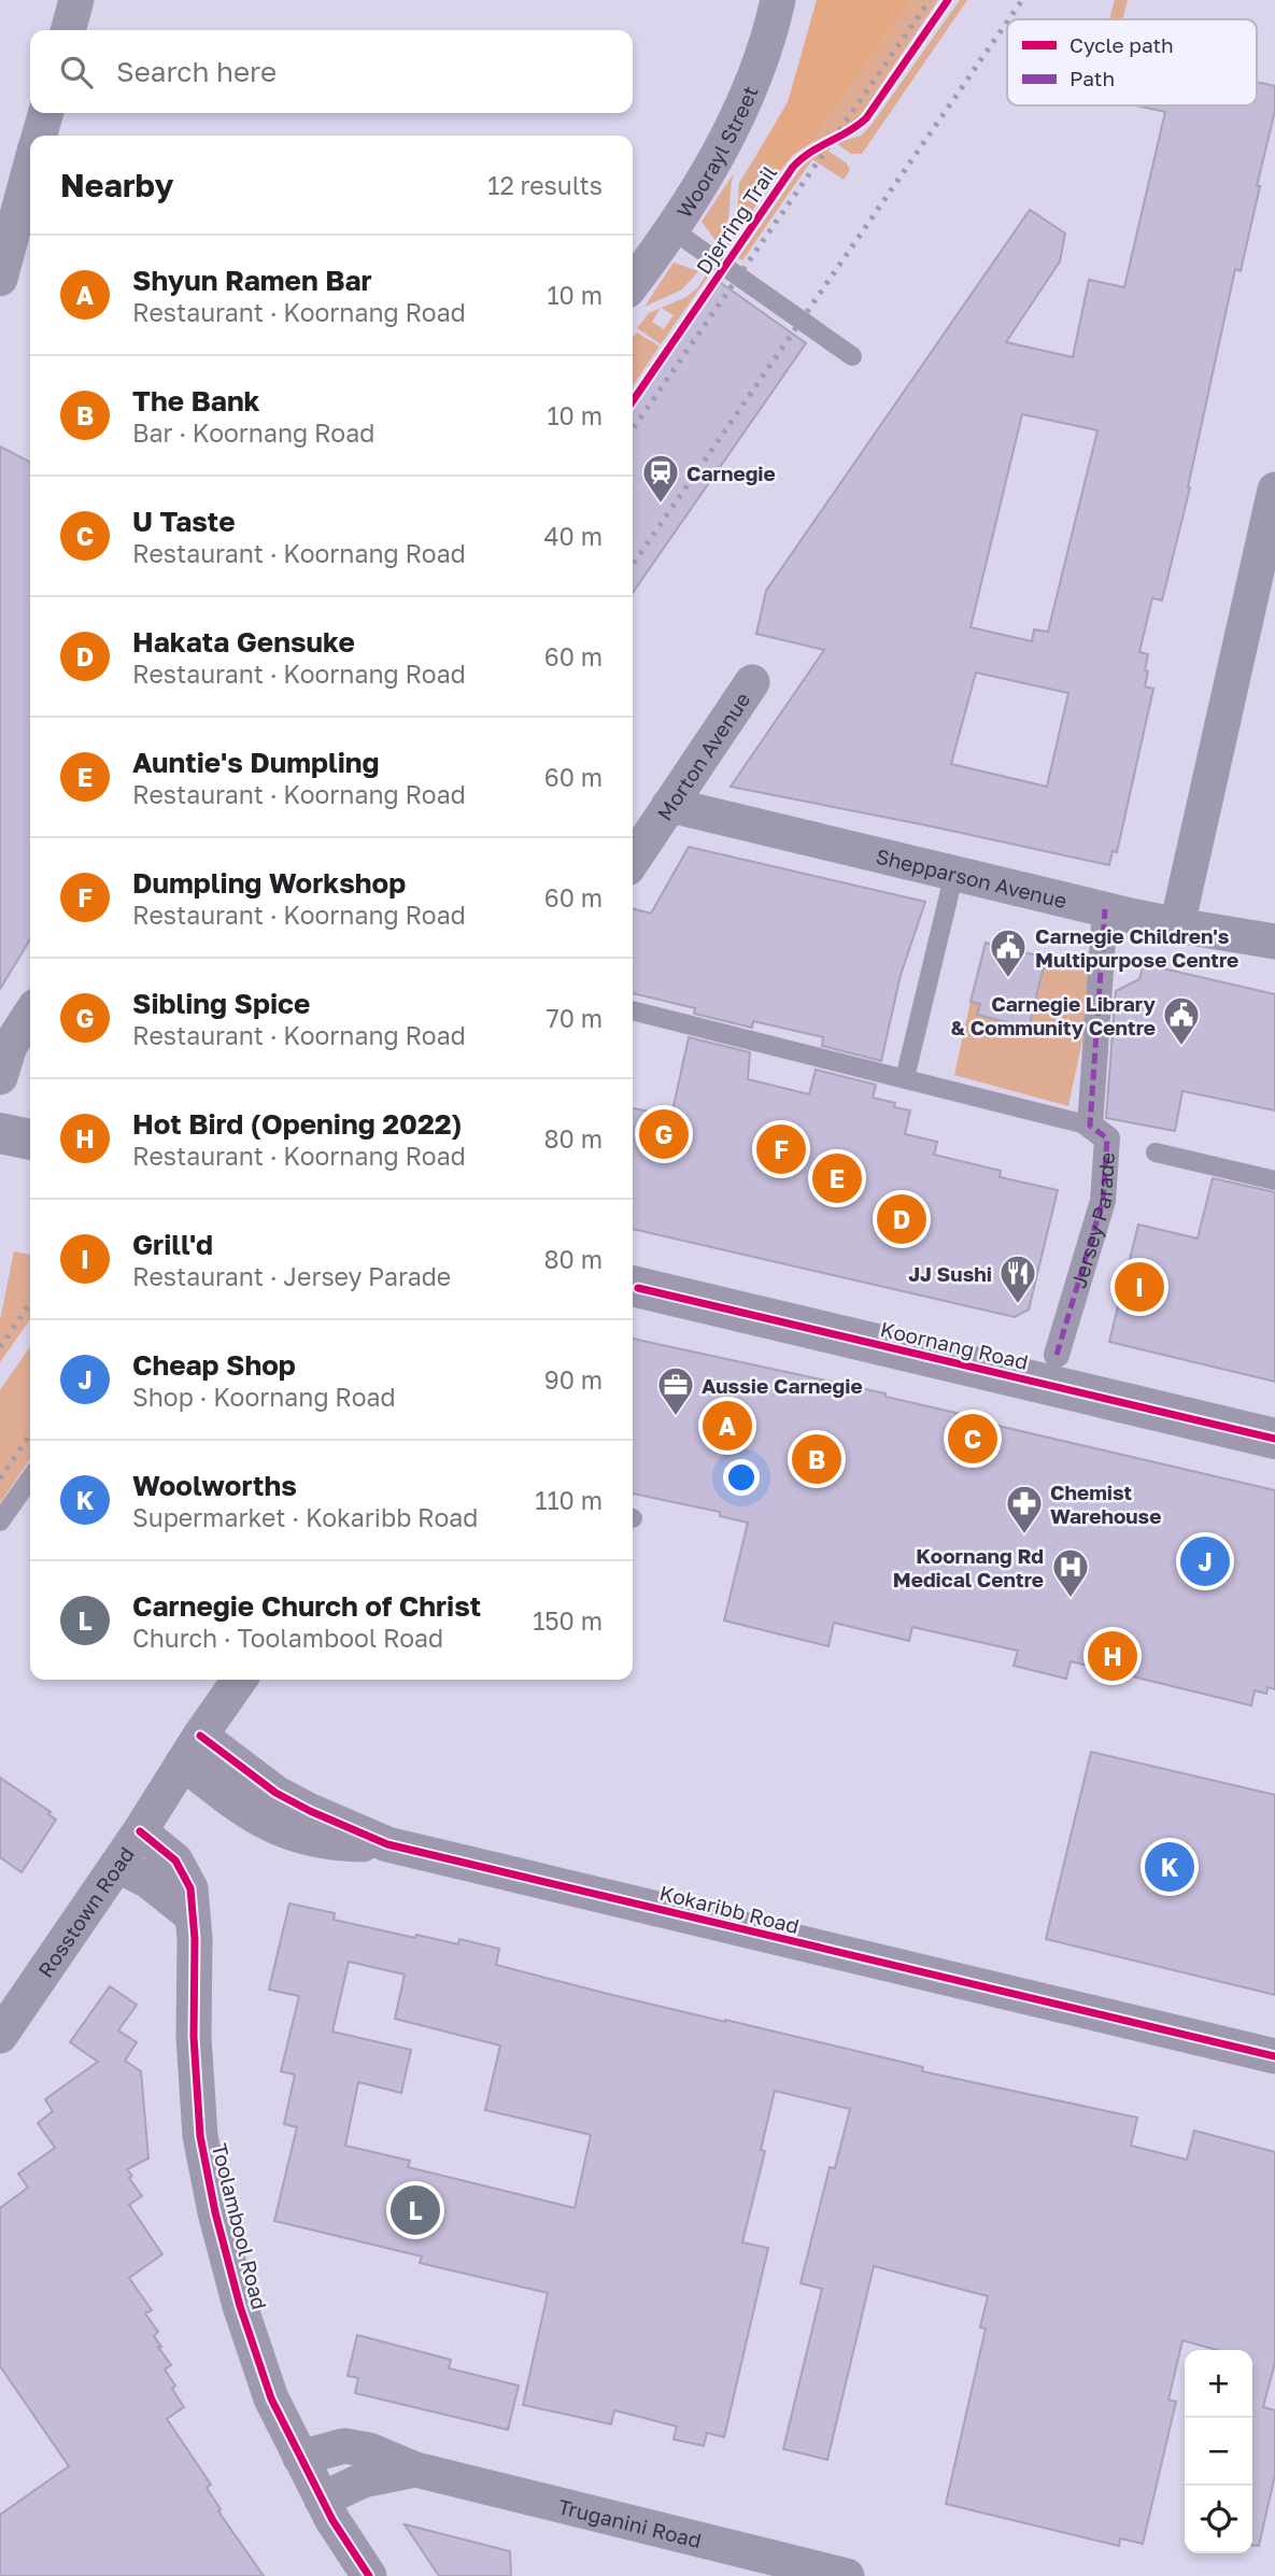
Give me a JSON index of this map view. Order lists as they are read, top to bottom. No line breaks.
{"streets":{"street":["Woorayl Street","Morton Avenue","Shepparson Avenue","Jersey Parade","Koornang Road","Kokaribb Road","Rosstown Road","Toolambool Road","Truganini Road"],"cycle path":["Djerring Trail"]},"crossings":[["Morton Avenue","Shepparson Avenue"],["Shepparson Avenue","Jersey Parade"],["Kokaribb Road","Rosstown Road"],["Rosstown Road","Toolambool Road"],["Toolambool Road","Truganini Road"]],"places":{"station":["Carnegie"],"public building":["Carnegie Children's Multipurpose Centre","Carnegie Library & Community Centre"],"restaurant":["JJ Sushi"],"office":["Aussie Carnegie"],"pharmacy":["Chemist Warehouse"],"hospital":["Koornang Rd Medical Centre"]},"legend":["Cycle path","Path"],"page":{"search":"Search here","heading":["Nearby","12 results"],"list":[{"mark":"A","name":"Shyun Ramen Bar","note":"Restaurant · Koornang Road","value":"10 m"},{"mark":"B","name":"The Bank","note":"Bar · Koornang Road","value":"10 m"},{"mark":"C","name":"U Taste","note":"Restaurant · Koornang Road","value":"40 m"},{"mark":"D","name":"Hakata Gensuke","note":"Restaurant · Koornang Road","value":"60 m"},{"mark":"E","name":"Auntie's Dumpling","note":"Restaurant · Koornang Road","value":"60 m"},{"mark":"F","name":"Dumpling Workshop","note":"Restaurant · Koornang Road","value":"60 m"},{"mark":"G","name":"Sibling Spice","note":"Restaurant · Koornang Road","value":"70 m"},{"mark":"H","name":"Hot Bird (Opening 2022)","note":"Restaurant · Koornang Road","value":"80 m"},{"mark":"I","name":"Grill'd","note":"Restaurant · Jersey Parade","value":"80 m"},{"mark":"J","name":"Cheap Shop","note":"Shop · Koornang Road","value":"90 m"},{"mark":"K","name":"Woolworths","note":"Supermarket · Kokaribb Road","value":"110 m"},{"mark":"L","name":"Carnegie Church of Christ","note":"Church · Toolambool Road","value":"150 m"}],"pins":["G","F","E","D","I","A","C","B","J","H","K","L"],"map_buttons":["+","−"]}}
